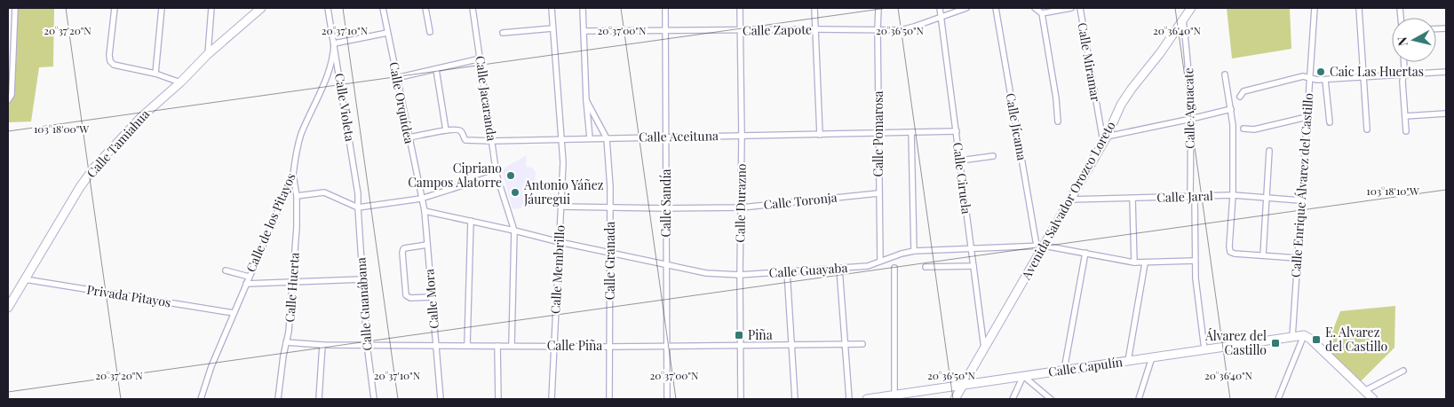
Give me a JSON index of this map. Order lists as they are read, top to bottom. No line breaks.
{"streets":{"street":["Calle Zapote","Calle Miramar","Calle Jacaranda","Calle Orquídea","Calle Violeta","Calle Aguacate","Calle Jícama","Calle Pomarosa","Calle Aceituna","Calle Tamiahua","Calle Ciruela","Calle Enrique Álvarez del Castillo","Calle Jaral","Avenida Salvador Orozco Loreto","Calle Toronja","Calle Sandía","Calle Durazno","Calle de los Pitayos","Calle Granada","Calle Membrillo","Calle Guayaba","Calle Huerta","Privada Pitayos","Calle Mora","Calle Guanábana","Calle Piña","Calle Capulín"]},"crossings":[["Calle Zapote","Calle Pomarosa"],["Calle Zapote","Calle Ciruela"],["Calle Zapote","Calle Sandía"],["Calle Zapote","Calle Durazno"],["Calle Zapote","Calle Granada"],["Calle Miramar","Avenida Salvador Orozco Loreto"],["Calle Jacaranda","Calle Aceituna"],["Calle Jacaranda","Calle Guayaba"],["Calle Jacaranda","Calle Piña"],["Calle Orquídea","Calle Mora"],["Calle Violeta","Calle de los Pitayos"],["Calle Violeta","Calle Guanábana"],["Calle Aguacate","Calle Jaral"],["Calle Aguacate","Avenida Salvador Orozco Loreto"],["Calle Aguacate","Calle Guayaba"],["Calle Aguacate","Calle Capulín"],["Calle Jícama","Avenida Salvador Orozco Loreto"],["Calle Jícama","Calle Guayaba"],["Calle Pomarosa","Calle Aceituna"],["Calle Pomarosa","Calle Toronja"],["Calle Pomarosa","Calle Guayaba"],["Calle Aceituna","Calle Ciruela"],["Calle Aceituna","Calle Sandía"],["Calle Aceituna","Calle Durazno"],["Calle Aceituna","Calle Granada"],["Calle Aceituna","Calle Membrillo"],["Calle Tamiahua","Privada Pitayos"],["Calle Ciruela","Avenida Salvador Orozco Loreto"],["Calle Ciruela","Calle Guayaba"],["Calle Enrique Álvarez del Castillo","Calle Jaral"],["Calle Enrique Álvarez del Castillo","Calle Capulín"],["Calle Jaral","Avenida Salvador Orozco Loreto"],["Avenida Salvador Orozco Loreto","Calle Guayaba"],["Avenida Salvador Orozco Loreto","Calle Capulín"],["Calle Toronja","Calle Sandía"],["Calle Toronja","Calle Durazno"],["Calle Toronja","Calle Granada"],["Calle Toronja","Calle Membrillo"],["Calle Sandía","Calle Guayaba"],["Calle Sandía","Calle Piña"],["Calle Durazno","Calle Guayaba"],["Calle Durazno","Calle Piña"],["Calle de los Pitayos","Calle Huerta"],["Calle de los Pitayos","Privada Pitayos"],["Calle Granada","Calle Guayaba"],["Calle Granada","Calle Piña"],["Calle Membrillo","Calle Guayaba"],["Calle Membrillo","Calle Piña"],["Calle Guayaba","Calle Mora"],["Calle Huerta","Calle Piña"],["Calle Mora","Calle Piña"],["Calle Guanábana","Calle Piña"]],"places":{"other":["Caic Las Huertas","Cipriano Campos Alatorre","Antonio Yáñez Jáuregui"],"transit":["Piña","E. Alvarez del Castillo","Álvarez del Castillo"]},"north":"left","coordinates":["20°37'20\"N","20°37'10\"N","20°37'00\"N","20°36'50\"N","20°36'40\"N","103°18'00\"W","103°18'10\"W"]}
